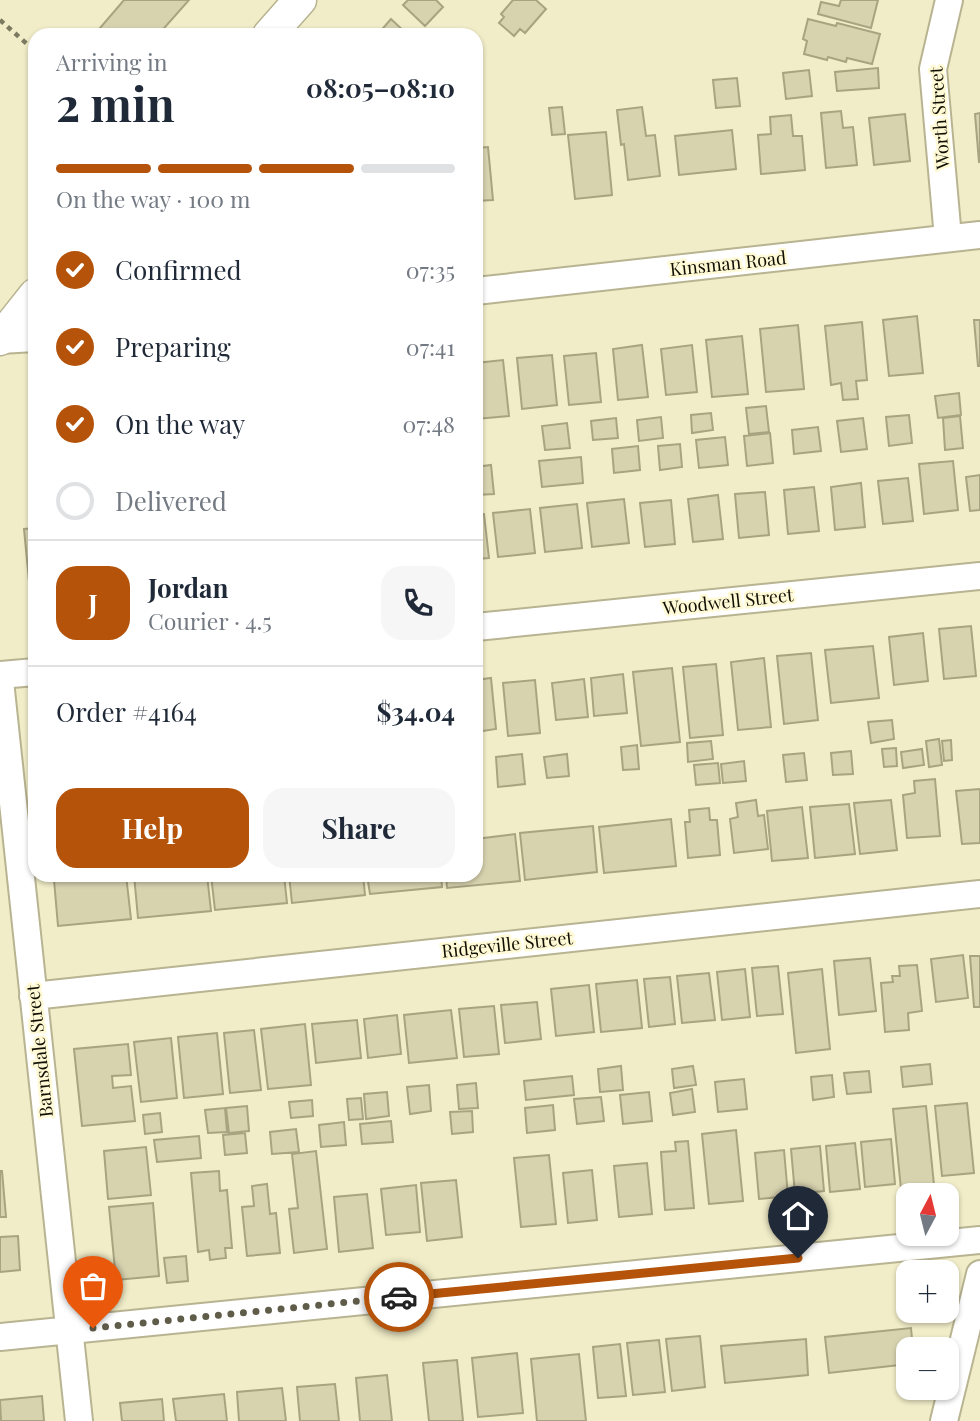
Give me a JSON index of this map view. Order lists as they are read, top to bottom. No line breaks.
{"streets":{"street":["Worth Street","Kinsman Road","Woodwell Street","Ridgeville Street","Barnsdale Street"]},"crossings":[["Worth Street","Kinsman Road"],["Ridgeville Street","Barnsdale Street"]],"north":"top","page":{"heading":["2 min","Arriving in","08:05–08:10"],"panel":["Jordan","Courier · 4.5","Order #4164","$34.04"],"bar":"On the way · 100 m","list":[["Confirmed","07:35"],["Preparing","07:41"],["On the way","07:48"],"Delivered"],"round":"J","buttons":["Help","Share"],"map_buttons":["+","−"]}}
